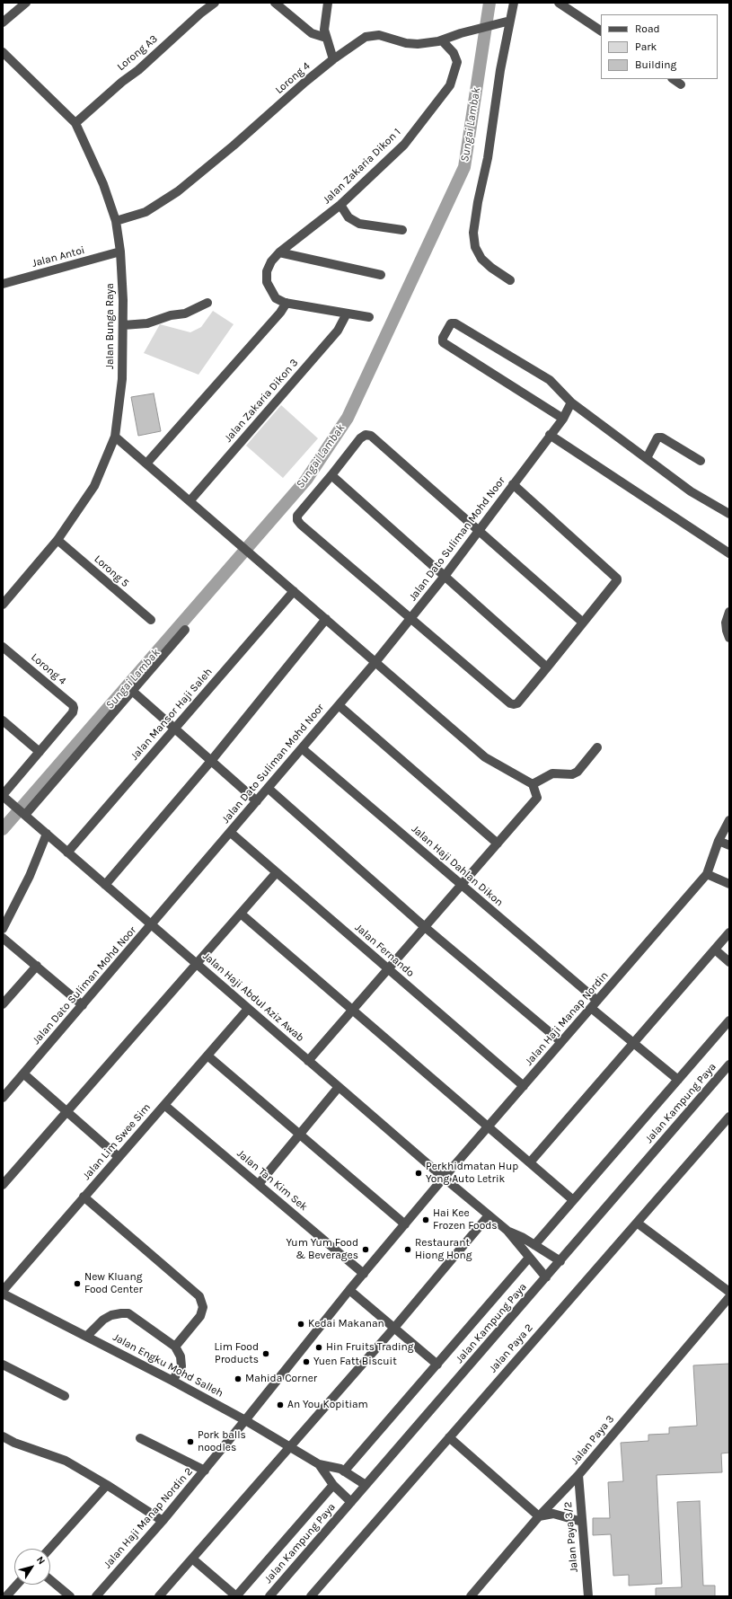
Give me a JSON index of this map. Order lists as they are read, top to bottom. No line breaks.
{"streets":{"street":["Lorong A3","Lorong 4","Jalan Zakaria Dikon 1","Jalan Antoi","Jalan Bunga Raya","Jalan Zakaria Dikon 3","Jalan Dato Suliman Mohd Noor","Lorong 5","Jalan Mansor Haji Saleh","Jalan Haji Dahlan Dikon","Jalan Fernando","Jalan Haji Abdul Aziz Awab","Jalan Haji Manap Nordin","Jalan Kampung Paya","Jalan Lim Swee Sim","Jalan Tan Kim Sek","Jalan Paya 2","Jalan Engku Mohd Salleh","Jalan Paya 3","Jalan Haji Manap Nordin 2","Jalan Paya 3/2"]},"crossings":[["Lorong A3","Jalan Bunga Raya"],["Lorong 4","Jalan Zakaria Dikon 1"],["Lorong 4","Jalan Bunga Raya"],["Jalan Antoi","Jalan Bunga Raya"],["Jalan Bunga Raya","Lorong 5"],["Jalan Dato Suliman Mohd Noor","Jalan Haji Dahlan Dikon"],["Jalan Dato Suliman Mohd Noor","Jalan Fernando"],["Jalan Dato Suliman Mohd Noor","Jalan Haji Abdul Aziz Awab"],["Jalan Mansor Haji Saleh","Jalan Haji Abdul Aziz Awab"],["Jalan Haji Dahlan Dikon","Jalan Haji Manap Nordin"],["Jalan Haji Dahlan Dikon","Jalan Kampung Paya"],["Jalan Fernando","Jalan Haji Manap Nordin"],["Jalan Haji Abdul Aziz Awab","Jalan Haji Manap Nordin"],["Jalan Haji Abdul Aziz Awab","Jalan Lim Swee Sim"],["Jalan Haji Manap Nordin","Jalan Tan Kim Sek"],["Jalan Haji Manap Nordin","Jalan Haji Manap Nordin 2"],["Jalan Kampung Paya","Jalan Engku Mohd Salleh"],["Jalan Lim Swee Sim","Jalan Tan Kim Sek"],["Jalan Engku Mohd Salleh","Jalan Haji Manap Nordin 2"],["Jalan Paya 3","Jalan Paya 3/2"]],"water":["Sungai Lambak"],"places":["Perkhidmatan Hup Yong Auto Letrik","Hai Kee Frozen Foods","Yum Yum Food & Beverages","Restaurant Hiong Hong","New Kluang Food Center","Kedai Makanan","Hin Fruits Trading","Lim Food Products","Yuen Fatt Biscuit","Mahida Corner","An You Kopitiam","Pork balls noodles"],"legend":["Road","Park","Building"],"north":"top right"}
